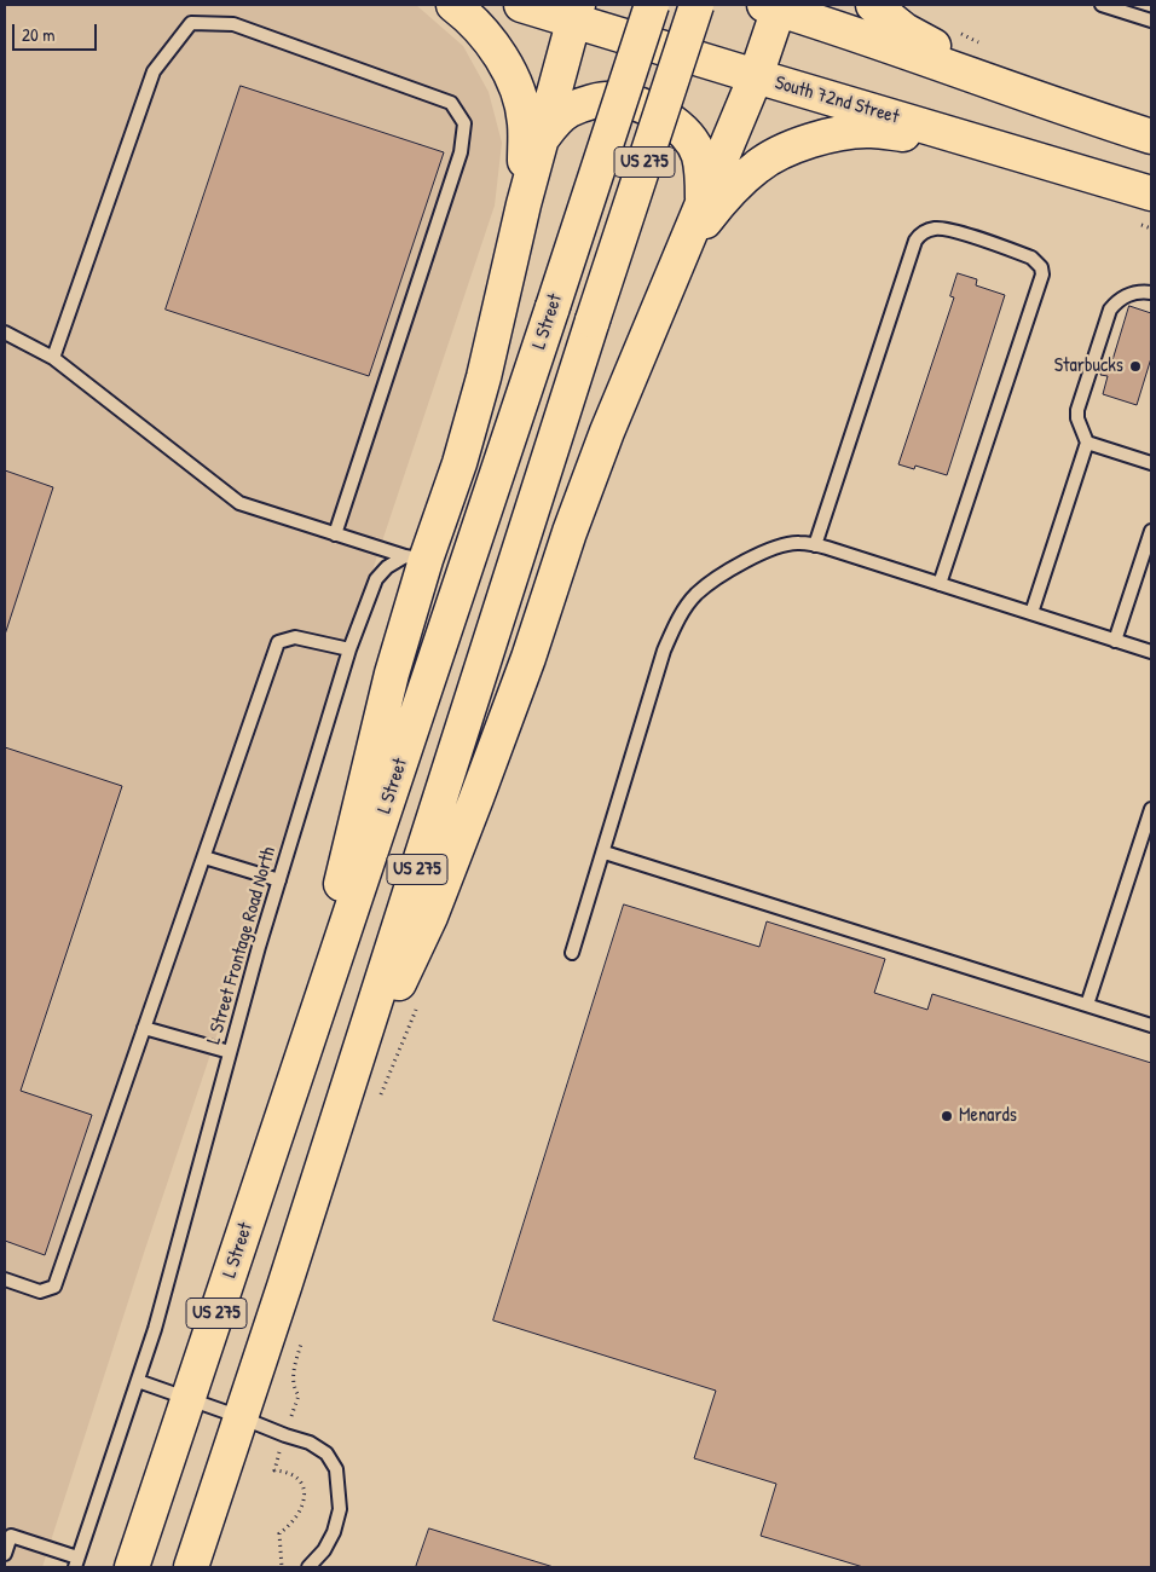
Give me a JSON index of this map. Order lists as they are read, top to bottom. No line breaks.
{"streets":{"main road":["South 72nd Street","US 275","L Street"],"lane":["L Street Frontage Road North"]},"places":["Starbucks","Menards"],"scale_bar":"20 m"}
